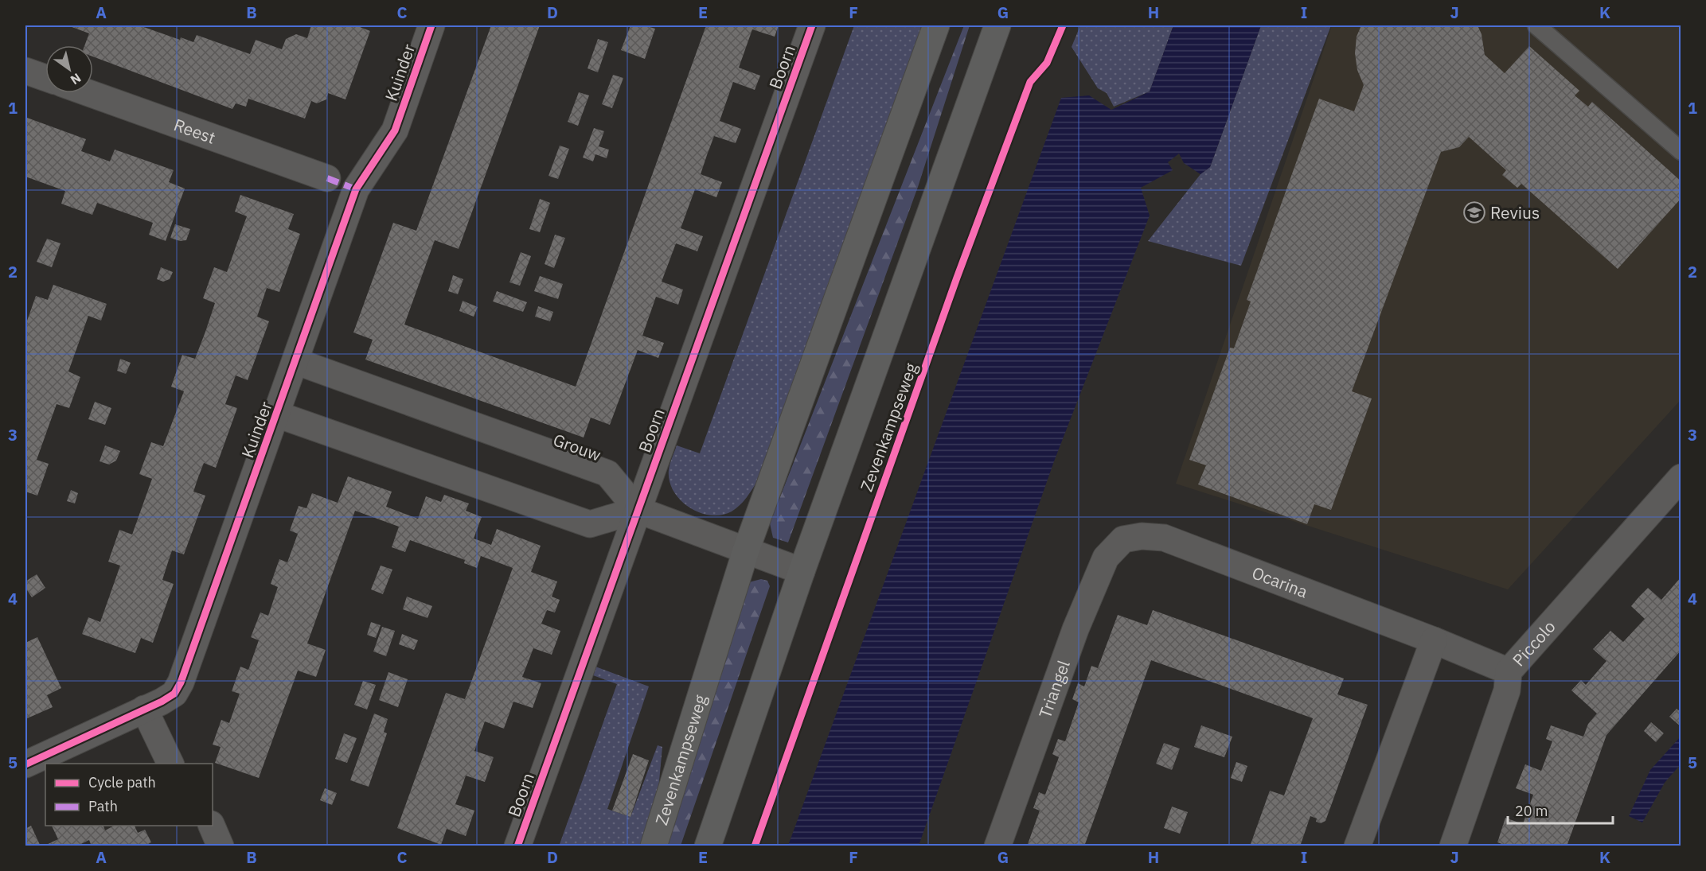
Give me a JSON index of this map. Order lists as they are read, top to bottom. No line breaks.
{"streets":{"main road":["Zevenkampseweg"],"street":["Boorn","Kuinder","Reest","Grouw","Ocarina","Piccolo","Triangel"]},"crossings":[["Boorn","Grouw"],["Kuinder","Grouw"],["Ocarina","Piccolo"],["Ocarina","Triangel"]],"places":{"school or university":["Revius"]},"legend":["Cycle path","Path"],"scale_bar":"20 m","north":"bottom right","grid":{"columns":["A","B","C","D","E","F","G","H","I","J","K"],"rows":["1","2","3","4","5"]}}
